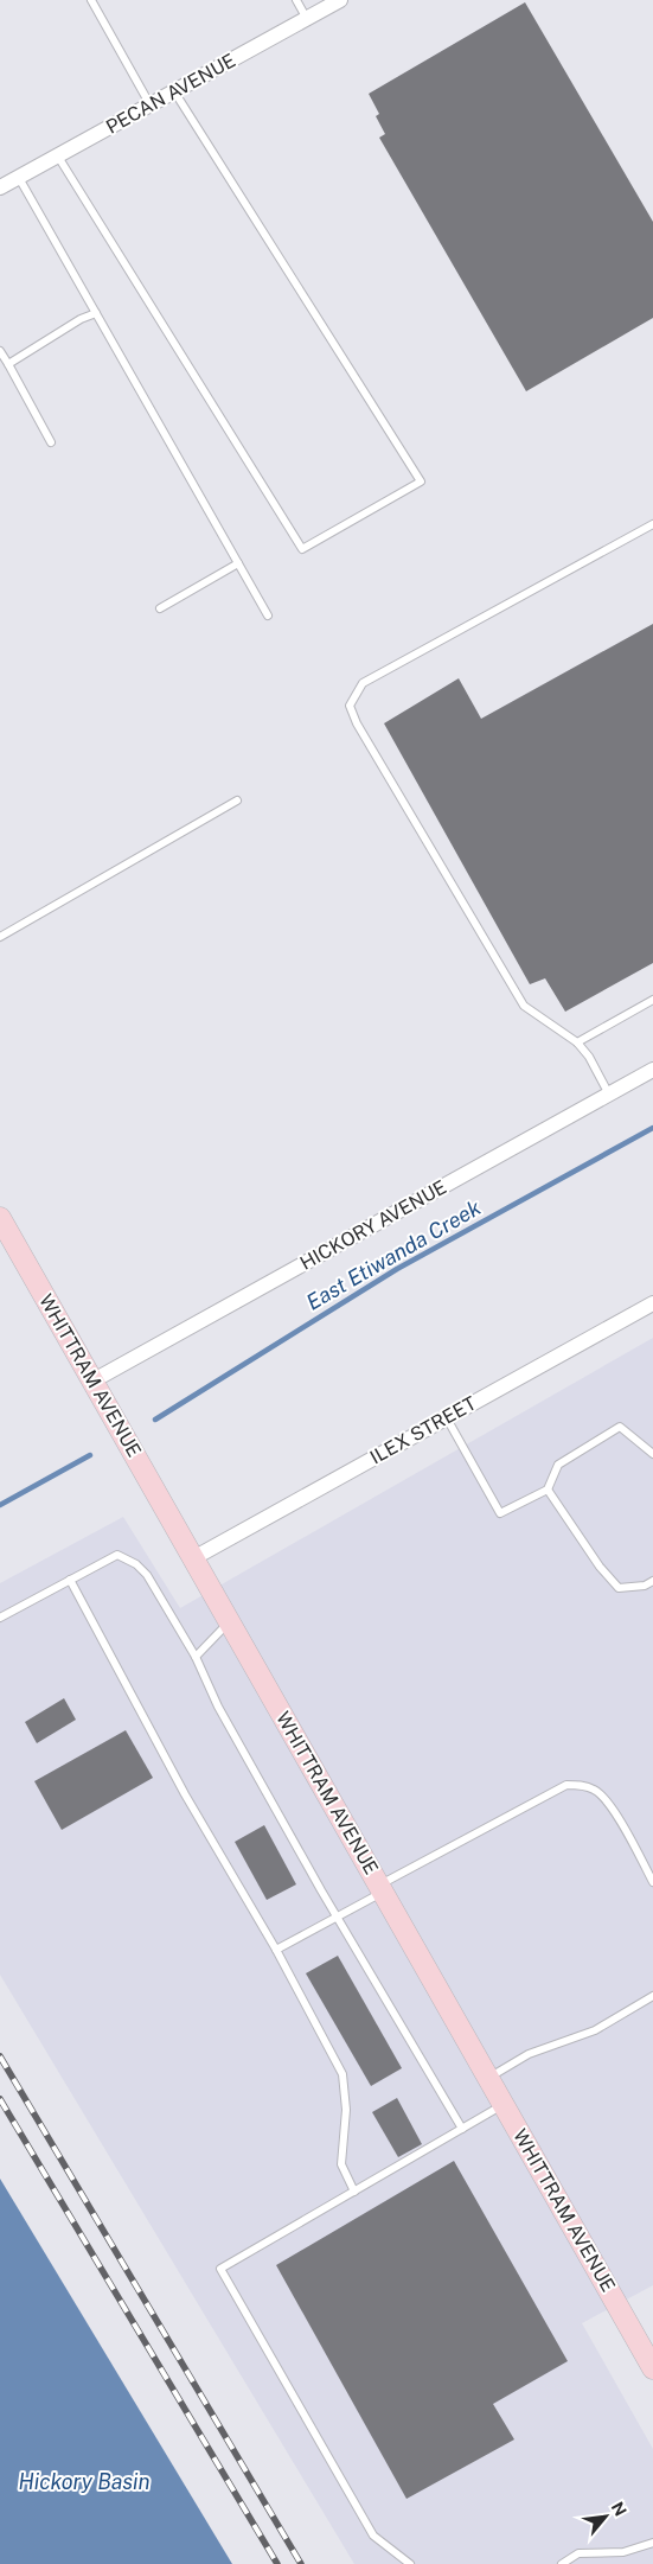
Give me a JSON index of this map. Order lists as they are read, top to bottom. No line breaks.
{"streets":{"street":["PECAN AVENUE","HICKORY AVENUE","WHITTRAM AVENUE","ILEX STREET"]},"crossings":[["HICKORY AVENUE","WHITTRAM AVENUE"],["WHITTRAM AVENUE","ILEX STREET"]],"water":["East Etiwanda Creek","Hickory Basin"],"north":"top right"}
